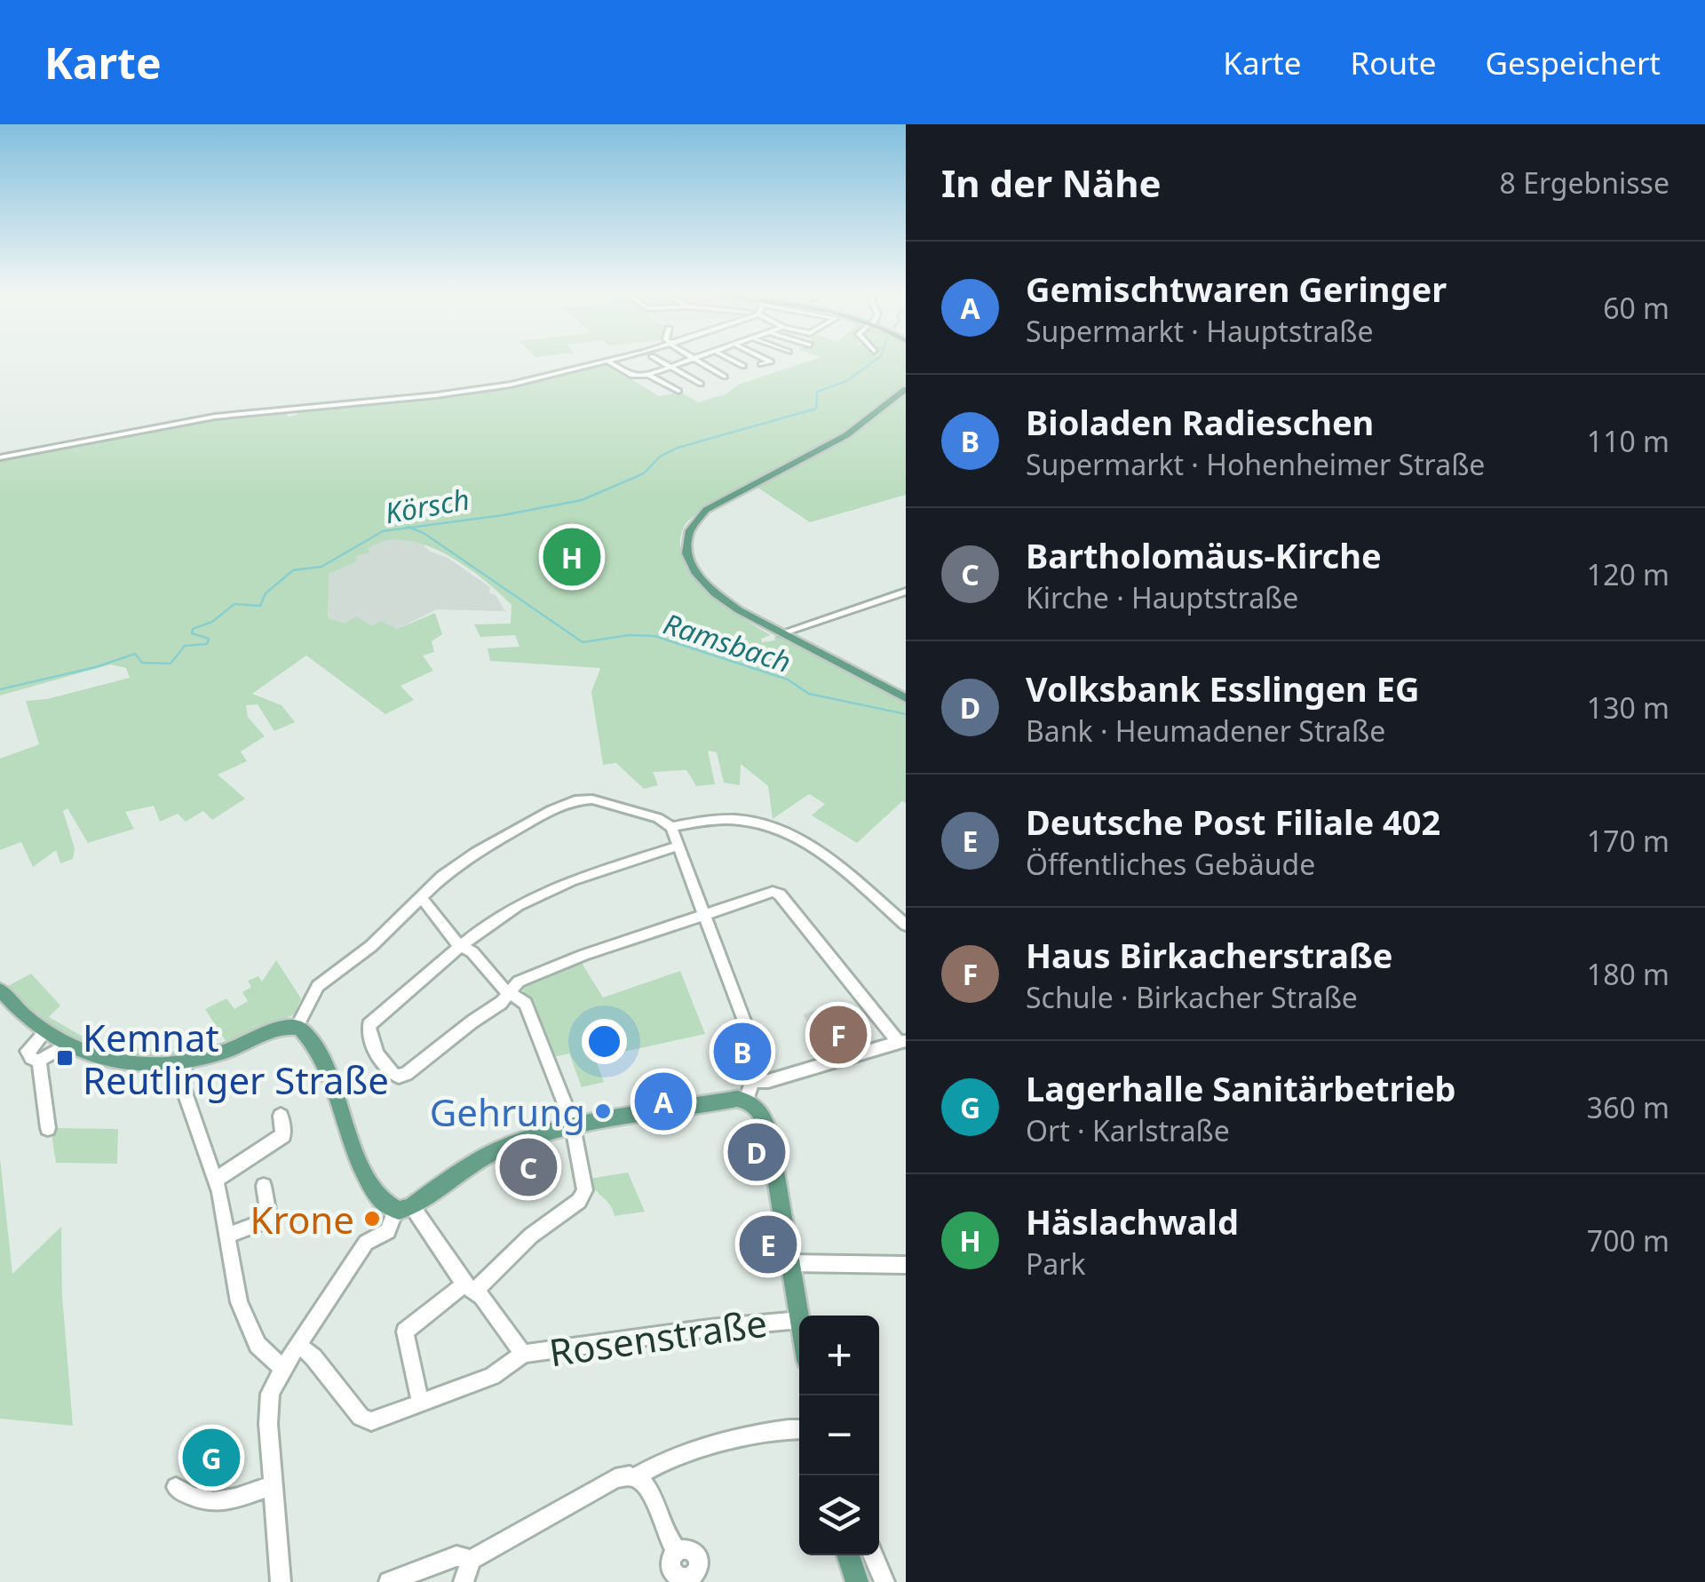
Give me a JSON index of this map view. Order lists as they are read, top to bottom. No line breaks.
{"streets":{"street":["Rosenstraße"]},"water":["Körsch","Ramsbach"],"places":{"transit":["Kemnat Reutlinger Straße"],"other":["Gehrung","Krone"]},"page":{"header":"Karte","nav":["Karte","Route","Gespeichert"],"heading":["In der Nähe","8 Ergebnisse"],"list":[{"mark":"A","name":"Gemischtwaren Geringer","note":"Supermarkt · Hauptstraße","value":"60 m"},{"mark":"B","name":"Bioladen Radieschen","note":"Supermarkt · Hohenheimer Straße","value":"110 m"},{"mark":"C","name":"Bartholomäus-Kirche","note":"Kirche · Hauptstraße","value":"120 m"},{"mark":"D","name":"Volksbank Esslingen EG","note":"Bank · Heumadener Straße","value":"130 m"},{"mark":"E","name":"Deutsche Post Filiale 402","note":"Öffentliches Gebäude","value":"170 m"},{"mark":"F","name":"Haus Birkacherstraße","note":"Schule · Birkacher Straße","value":"180 m"},{"mark":"G","name":"Lagerhalle Sanitärbetrieb","note":"Ort · Karlstraße","value":"360 m"},{"mark":"H","name":"Häslachwald","note":"Park","value":"700 m"}],"pins":["H","F","B","A","D","C","E","G"],"map_buttons":["+","−"]}}
